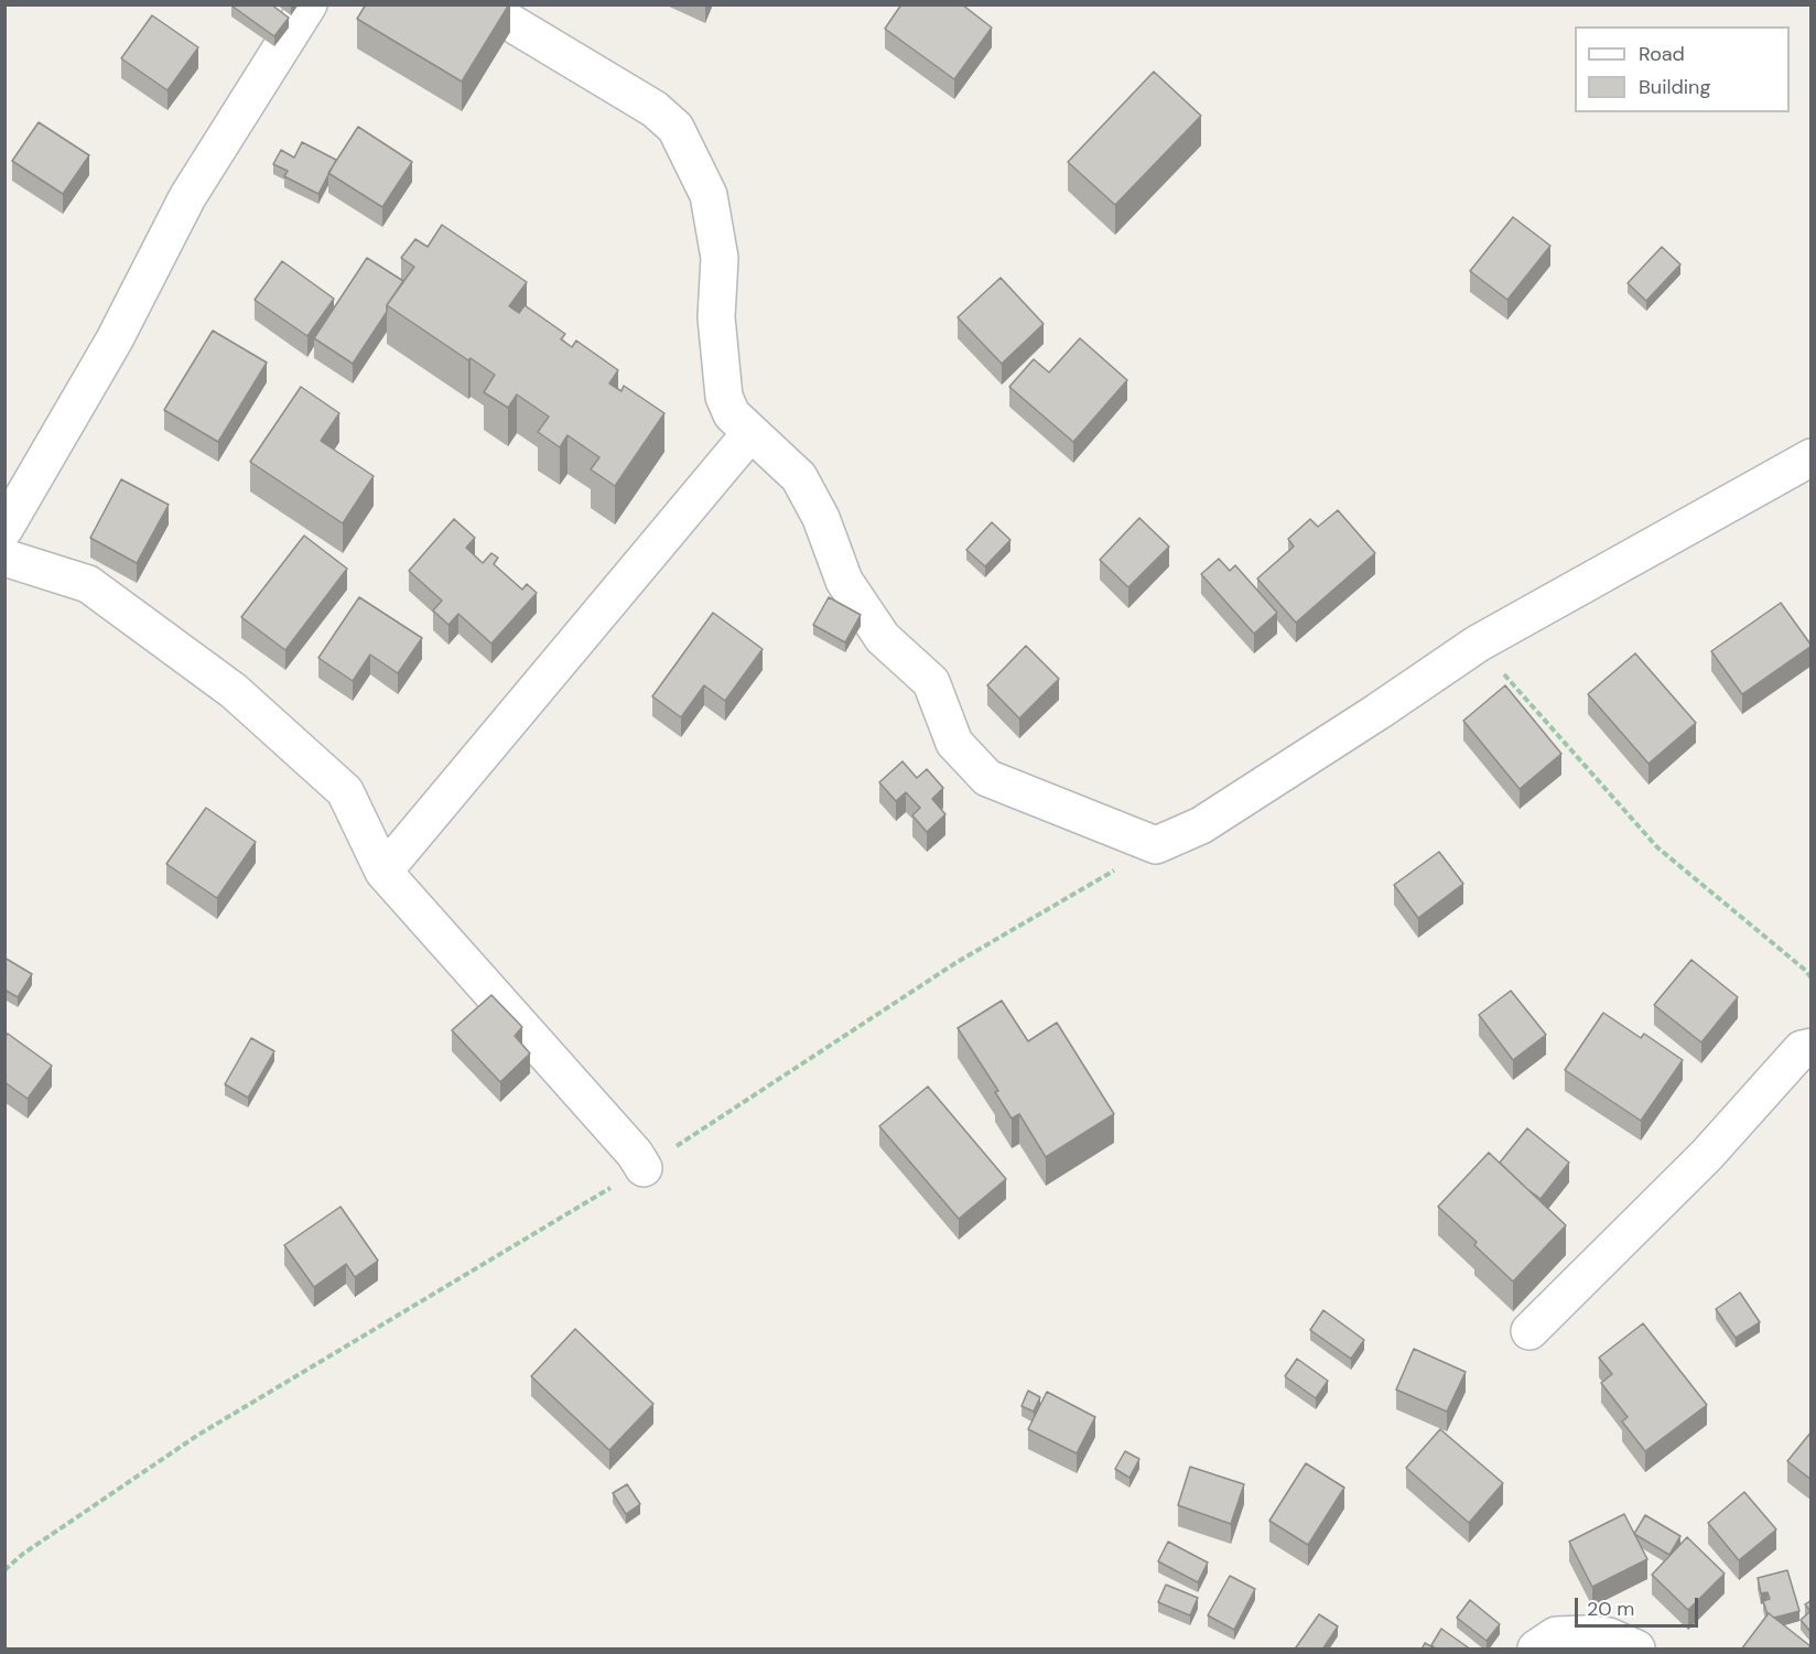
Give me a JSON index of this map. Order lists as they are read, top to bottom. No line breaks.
{"legend":["Road","Building"],"scale_bar":"20 m"}
